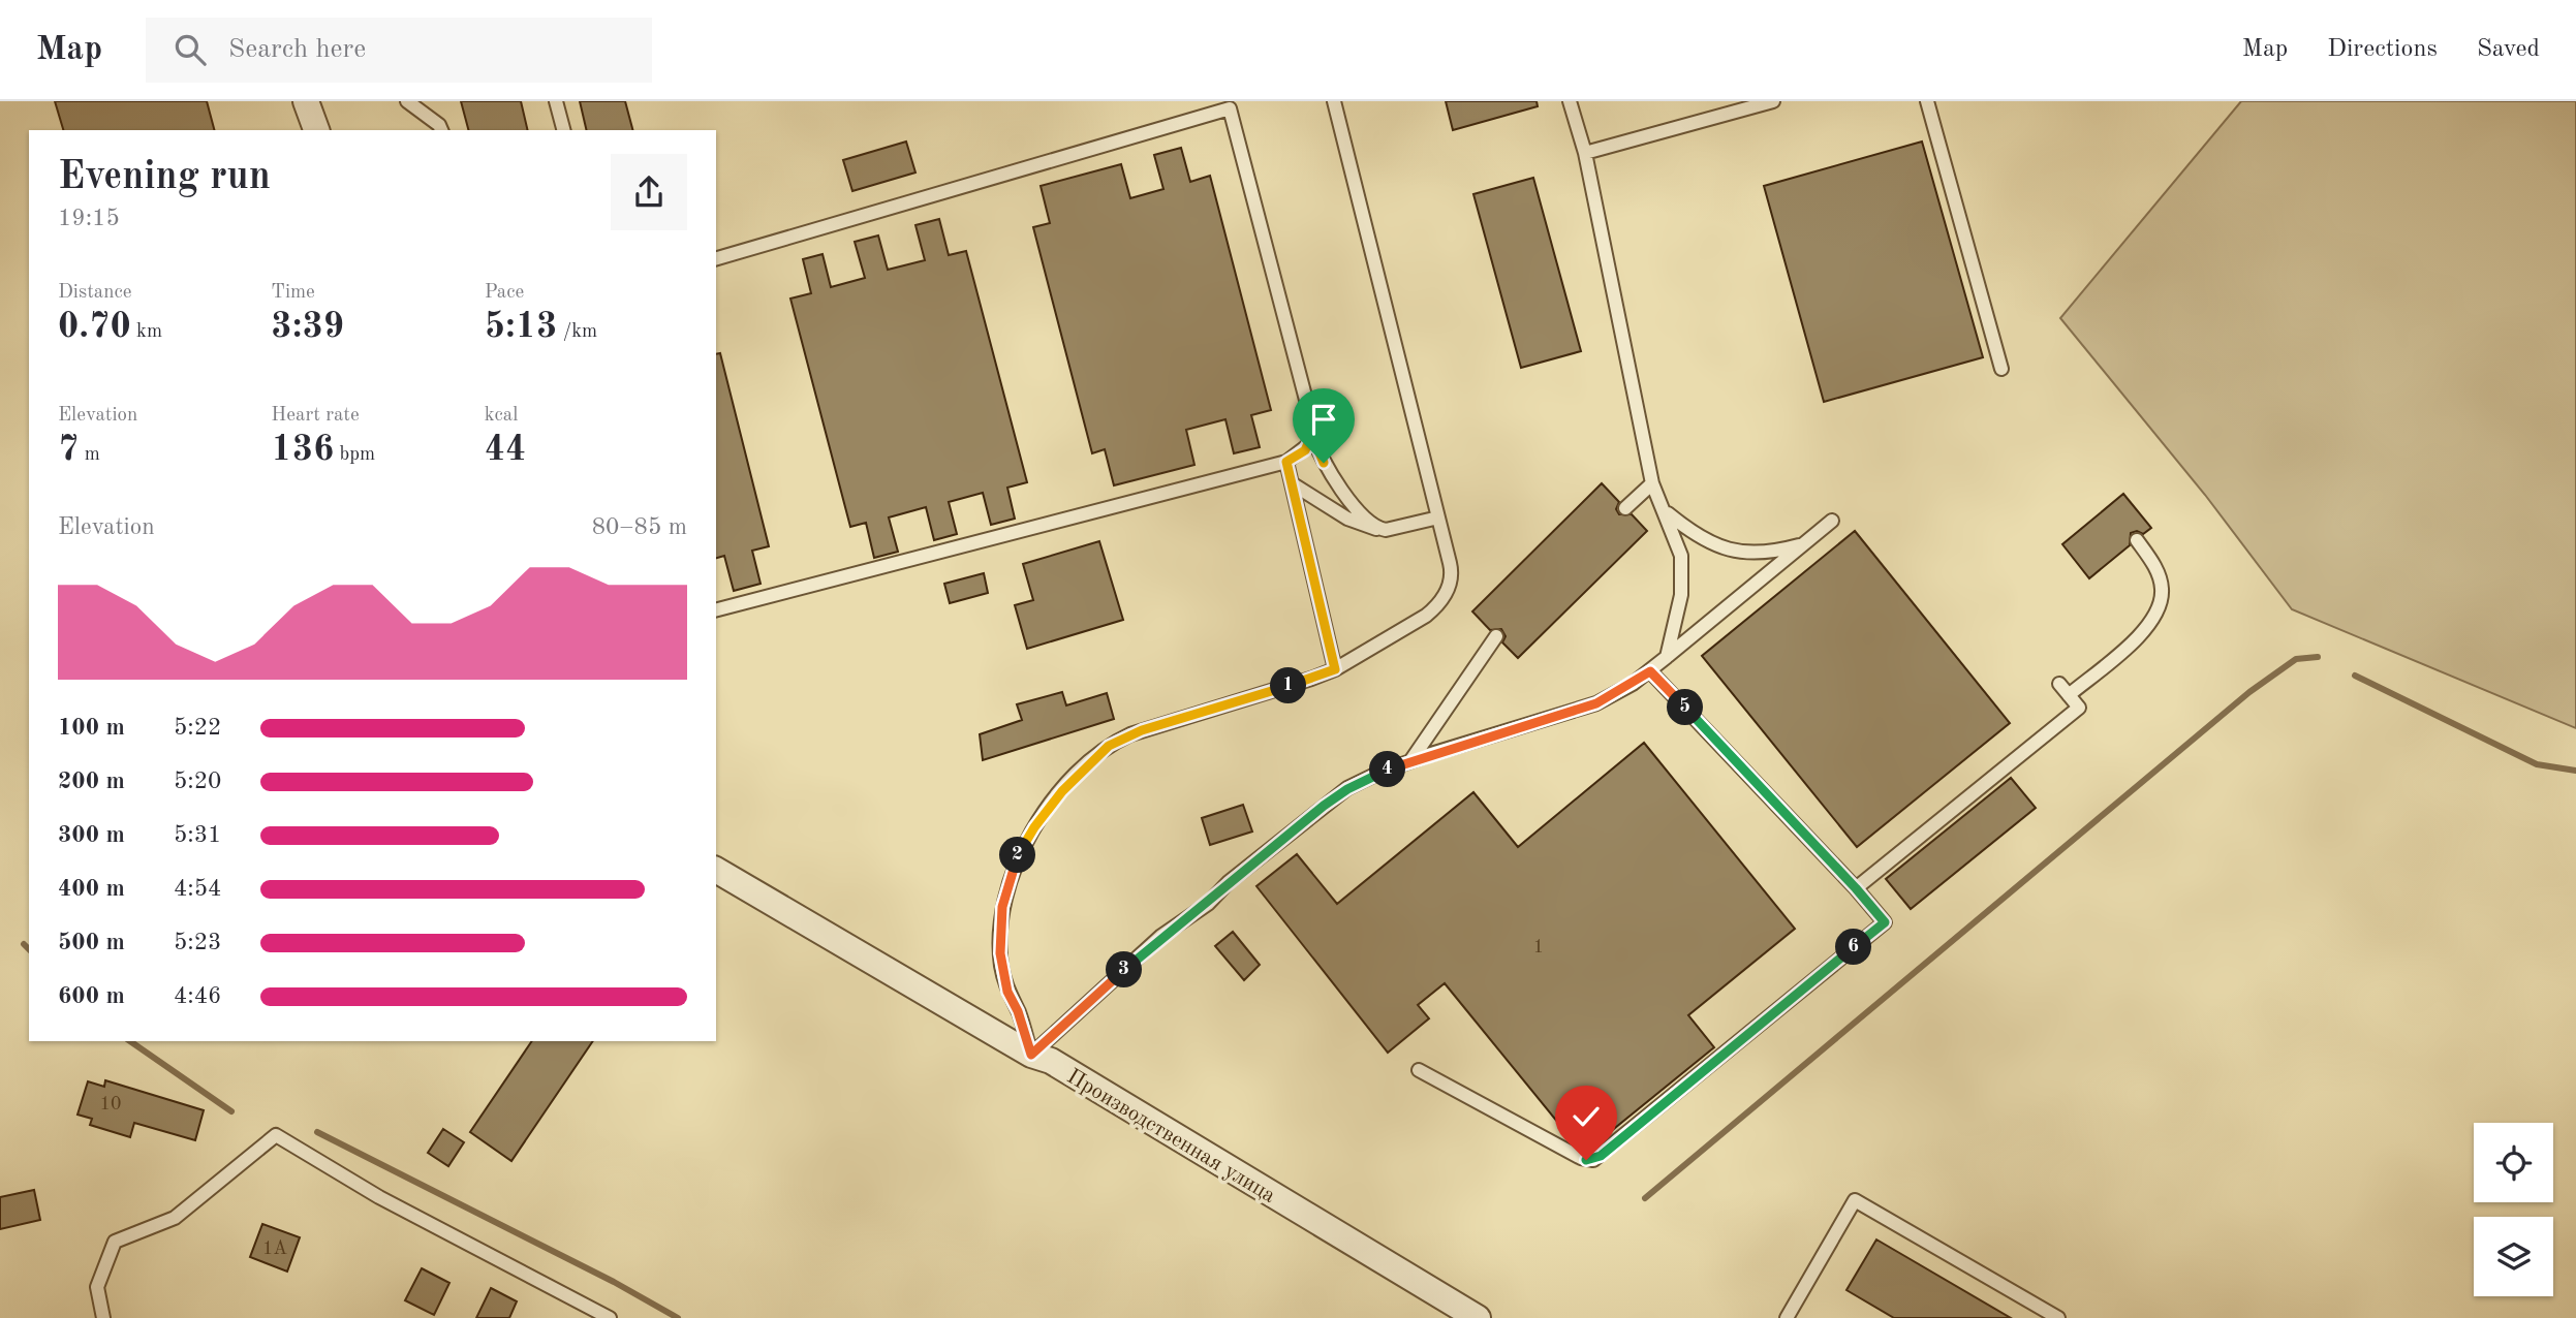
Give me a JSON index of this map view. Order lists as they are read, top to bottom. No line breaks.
{"streets":{"street":["Производственная улица"]},"house_numbers":["1","10","1А"],"page":{"header":"Map","search":"Search here","nav":["Map","Directions","Saved"],"heading":["Evening run","19:15"],"stats":[["Distance","0.70 km"],["Time","3:39"],["Pace","5:13 /km"],["Elevation","7 m"],["Heart rate","136 bpm"],["kcal","44"]],"chart":["Elevation","80–85 m"],"pins":["1","5","4","2","6","3"],"list":[{"name":"100 m","note":"5:22"},{"name":"200 m","note":"5:20"},{"name":"300 m","note":"5:31"},{"name":"400 m","note":"4:54"},{"name":"500 m","note":"5:23"},{"name":"600 m","note":"4:46"}]}}
